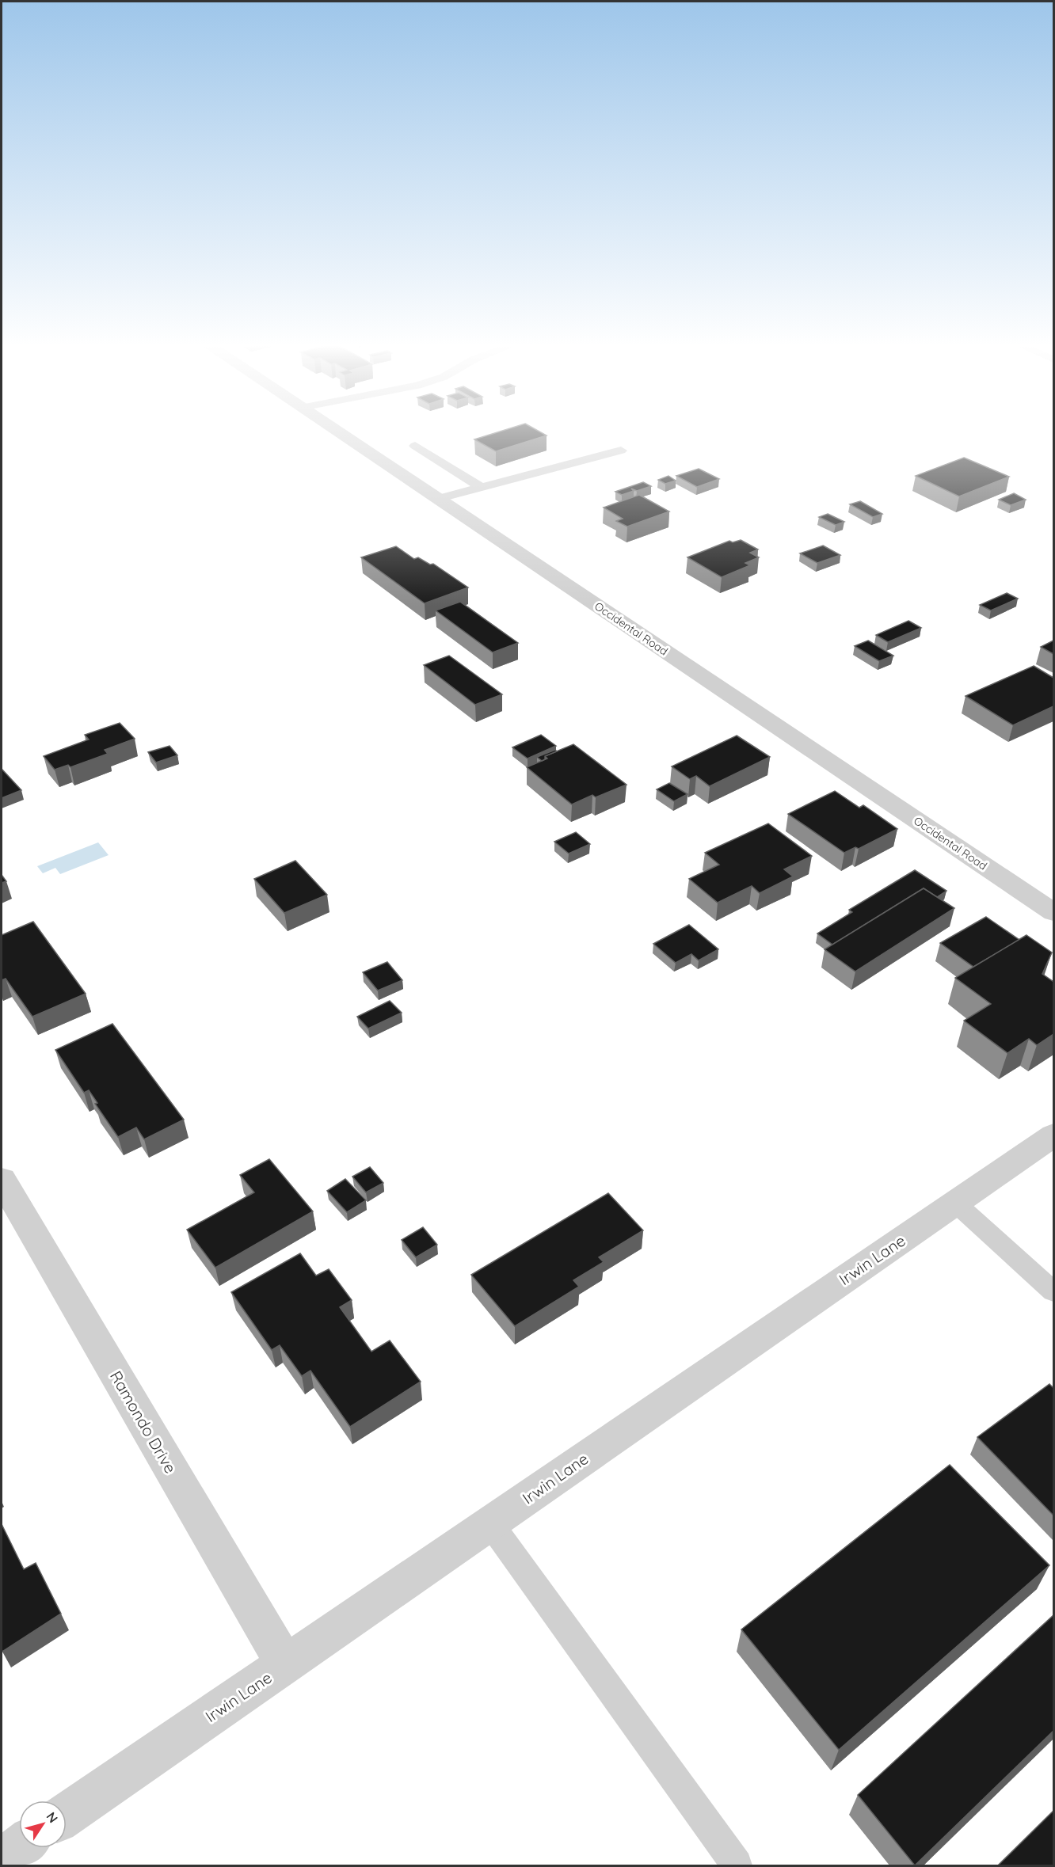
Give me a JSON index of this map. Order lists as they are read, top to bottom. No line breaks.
{"streets":{"street":["Occidental Road","Irwin Lane","Ramondo Drive"]},"crossings":[["Irwin Lane","Ramondo Drive"]],"north":"top right"}
